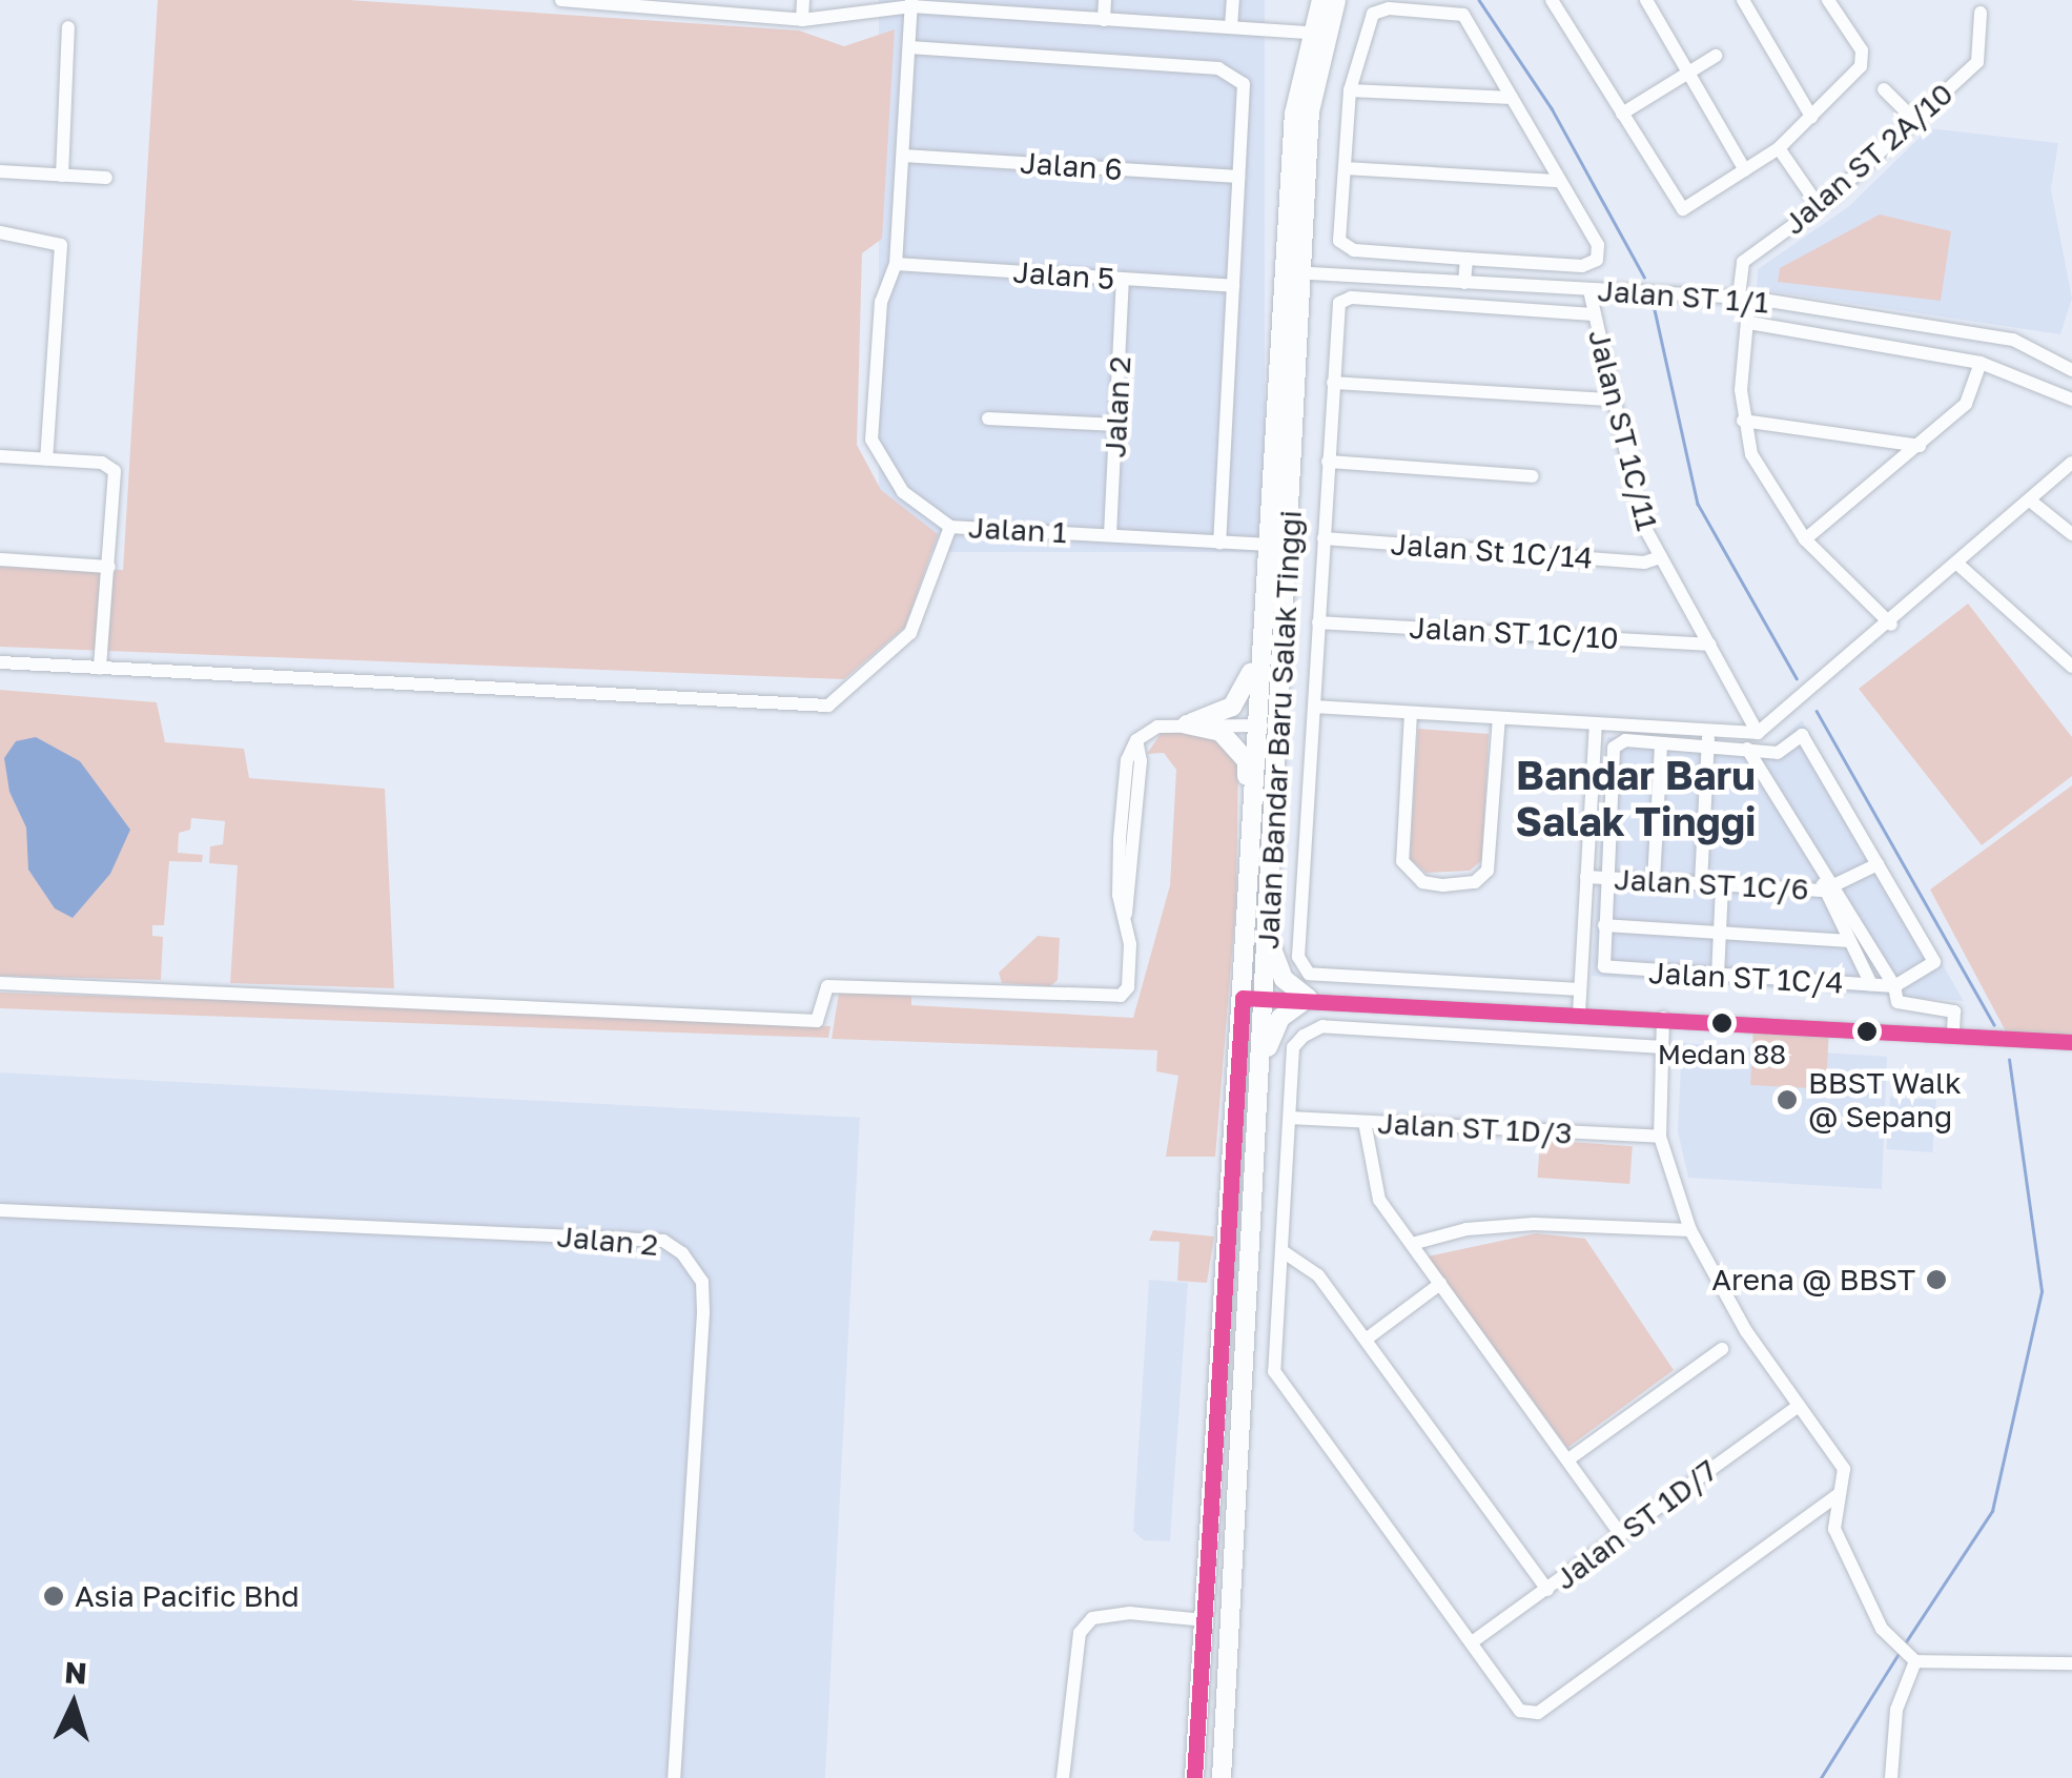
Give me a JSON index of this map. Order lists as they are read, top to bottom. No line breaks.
{"streets":{"main road":["Jalan Bandar Baru Salak Tinggi"],"street":["Jalan ST 2A/10","Jalan 6","Jalan 5","Jalan ST 1/1","Jalan 2","Jalan ST 1C/11","Jalan 1","Jalan St 1C/14","Jalan ST 1C/10","Jalan ST 1C/6","Jalan ST 1C/4","Jalan ST 1D/3","Jalan ST 1D/7"]},"crossings":[["Jalan ST 2A/10","Jalan ST 1/1"],["Jalan 5","Jalan 2"],["Jalan 5","Jalan 1"],["Jalan ST 1/1","Jalan ST 1C/11"],["Jalan ST 1/1","Jalan Bandar Baru Salak Tinggi"],["Jalan 2","Jalan 1"],["Jalan ST 1C/11","Jalan St 1C/14"],["Jalan ST 1C/11","Jalan ST 1C/10"],["Jalan 1","Jalan Bandar Baru Salak Tinggi"]],"districts":["Bandar Baru Salak Tinggi"],"places":["Medan 88","BBST Walk @ Sepang","Arena @ BBST","Asia Pacific Bhd"],"north":"top"}
